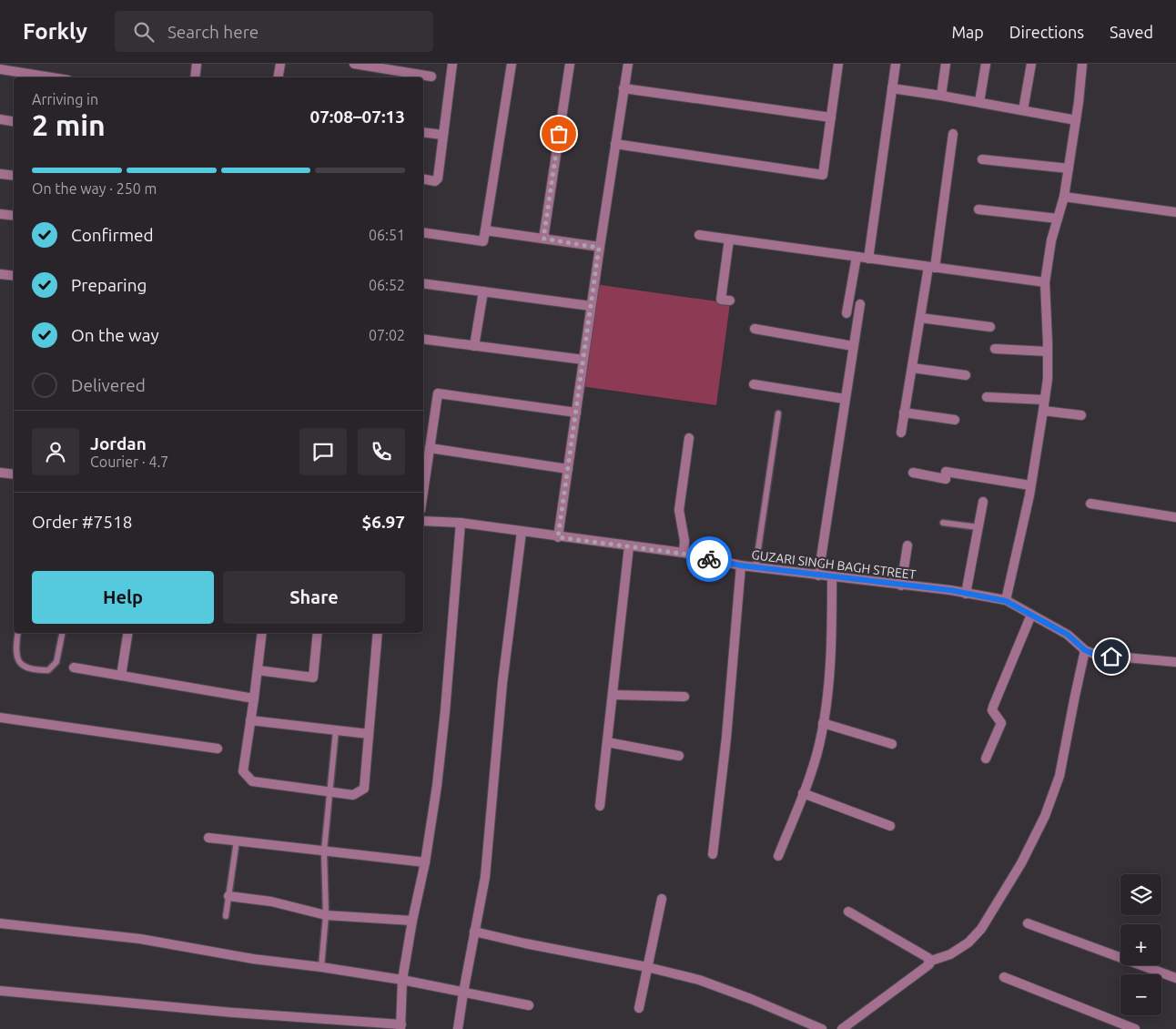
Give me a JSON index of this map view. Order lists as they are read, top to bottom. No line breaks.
{"streets":{"street":["GUZARI SINGH BAGH STREET"]},"page":{"header":"Forkly","search":"Search here","nav":["Map","Directions","Saved"],"heading":["2 min","Arriving in","07:08–07:13"],"panel":["Jordan","Courier · 4.7","Order #7518","$6.97"],"bar":"On the way · 250 m","list":[["Confirmed","06:51"],["Preparing","06:52"],["On the way","07:02"],"Delivered"],"buttons":["Help","Share"],"map_buttons":["+","−"]}}
